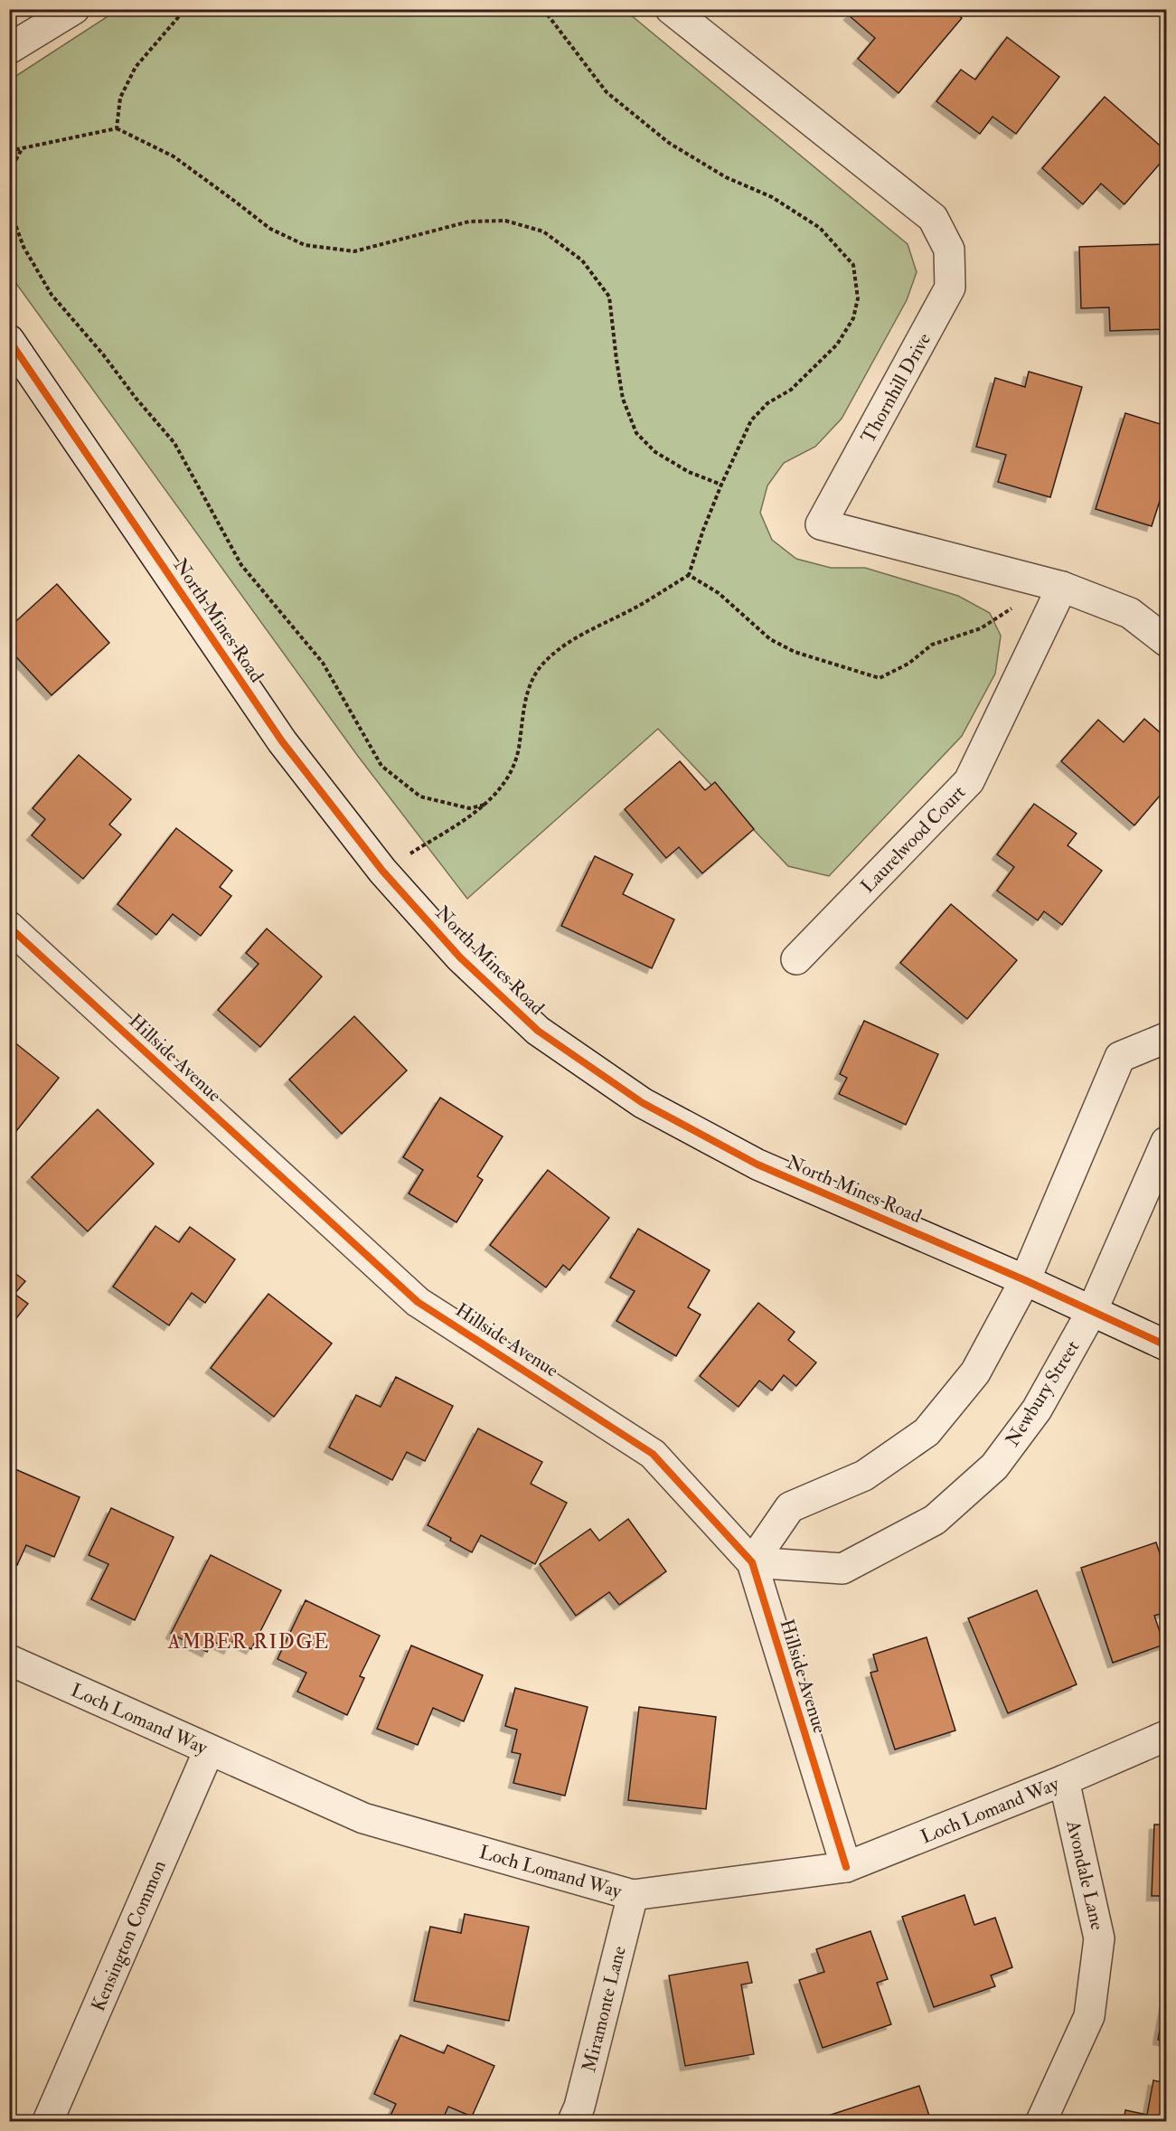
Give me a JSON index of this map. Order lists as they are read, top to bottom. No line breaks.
{"streets":{"street":["Thornhill Drive","North Mines Road","Laurelwood Court","Hillside Avenue","Newbury Street","Loch Lomand Way","Avondale Lane","Kensington Common","Miramonte Lane"]},"crossings":[["Thornhill Drive","Laurelwood Court"],["North Mines Road","Newbury Street"],["Hillside Avenue","Newbury Street"],["Hillside Avenue","Loch Lomand Way"],["Loch Lomand Way","Avondale Lane"],["Loch Lomand Way","Kensington Common"],["Loch Lomand Way","Miramonte Lane"]],"districts":["AMBER RIDGE"]}
